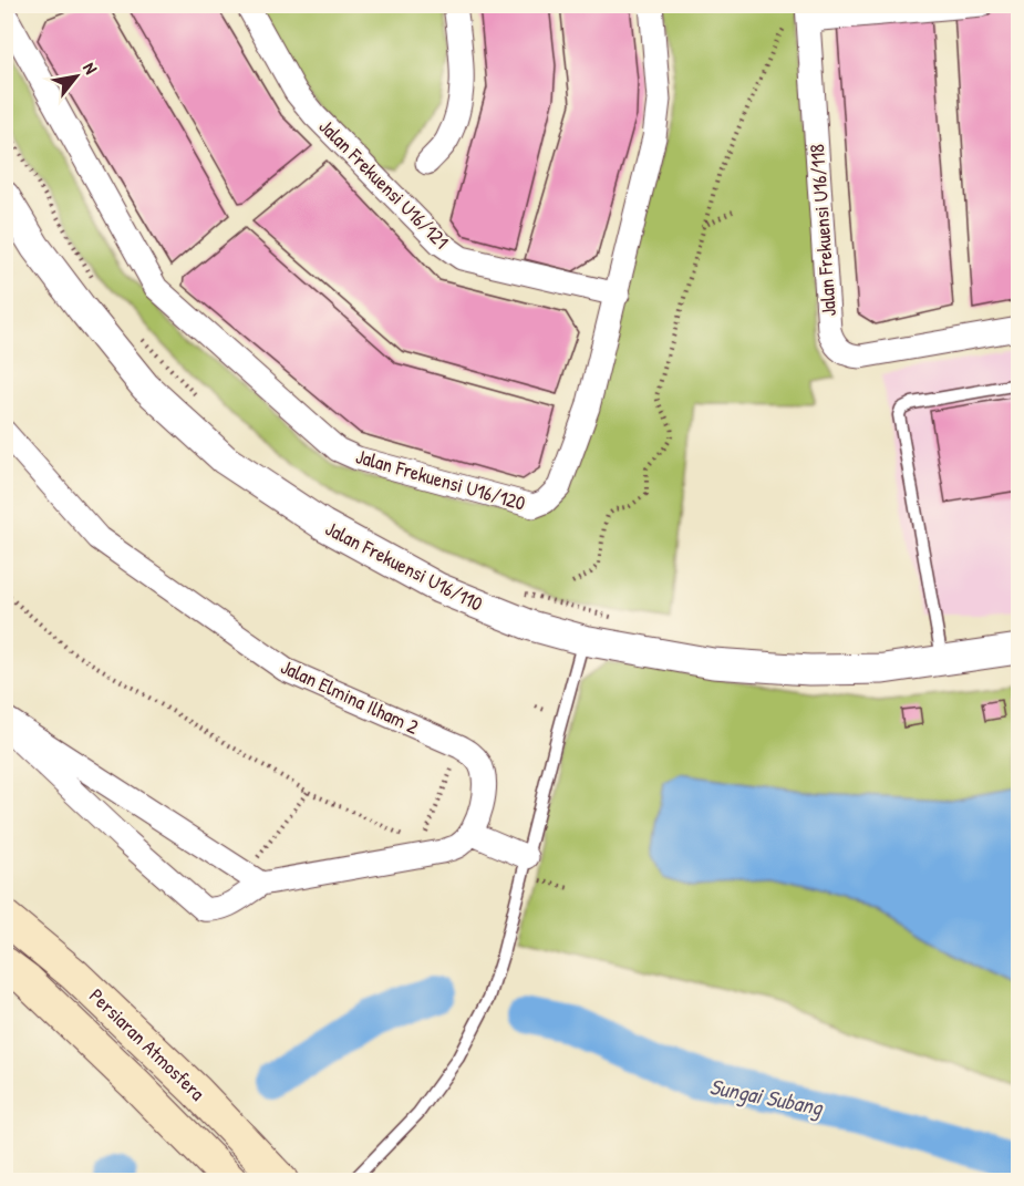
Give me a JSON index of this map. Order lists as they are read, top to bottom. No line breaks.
{"streets":{"main road":["Persiaran Atmosfera"],"street":["Jalan Frekuensi U16/121","Jalan Frekuensi U16/118","Jalan Frekuensi U16/120","Jalan Frekuensi U16/110","Jalan Elmina Ilham 2"]},"crossings":[["Jalan Frekuensi U16/121","Jalan Frekuensi U16/120"]],"water":["Sungai Subang"],"north":"top right"}
